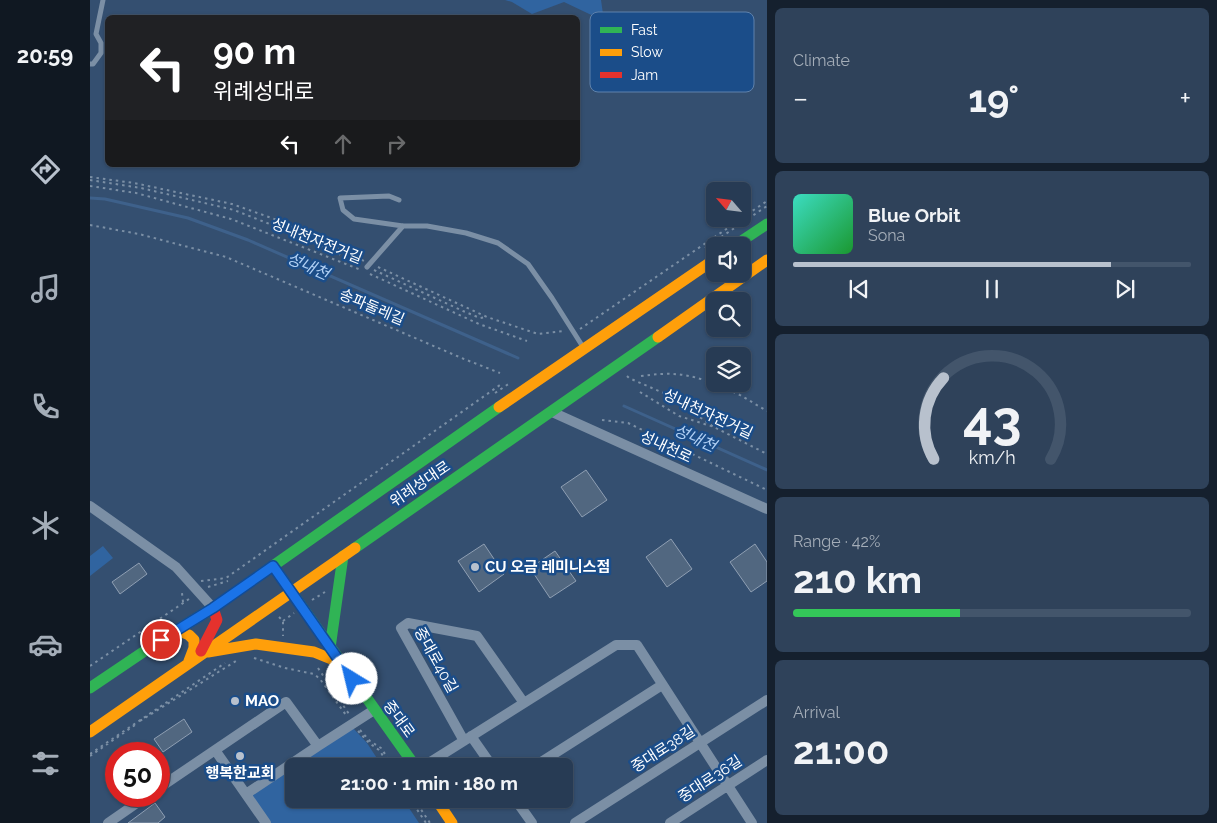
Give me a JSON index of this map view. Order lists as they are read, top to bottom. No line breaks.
{"streets":{"main road":["위례성대로","중대로"],"street":["성내천로","중대로40길","중대로38길","중대로36길"],"path":["성내천자전거길","송파둘레길"]},"crossings":[["성내천로","위례성대로"],["위례성대로","중대로"]],"water":["성내천"],"places":["CU 오금 레미니스점","MAO","행복한교회"],"legend":["Fast","Slow","Jam"],"north":"top left","page":{"tabs":"20:59","tile":["Climate",["Range · 42%","210 km"],["Arrival","21:00"]],"turn":["90 m","위례성대로"],"heat":["−","19°","+"],"song":["Blue Orbit","Sona"],"limit":"50","trip":"21:00 · 1 min · 180 m","gauge":["43","km/h"]}}
